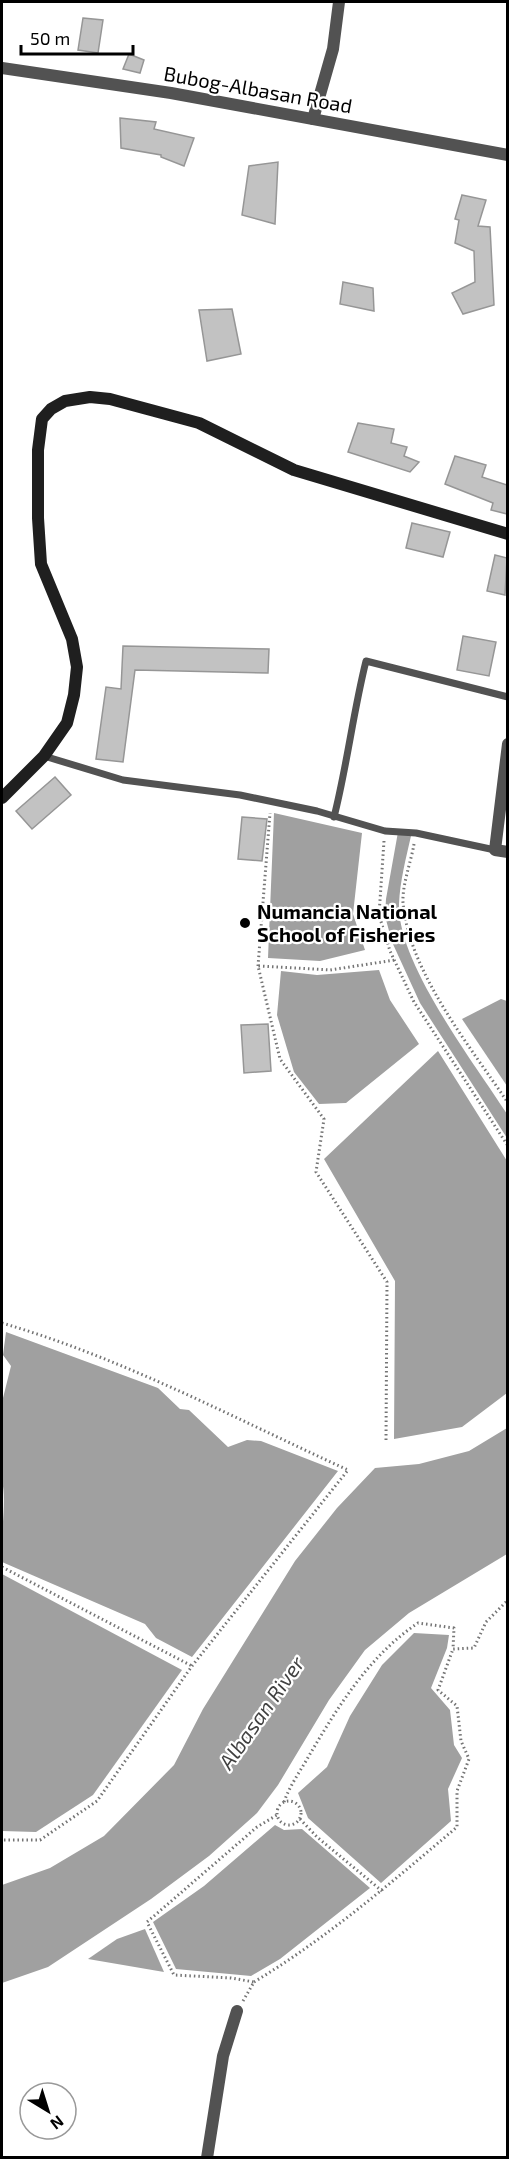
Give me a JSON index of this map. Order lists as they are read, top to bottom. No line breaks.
{"streets":{"street":["Bubog-Albasan Road"]},"water":["Albasan River"],"places":["Numancia National School of Fisheries"],"scale_bar":"50 m","north":"bottom right"}
